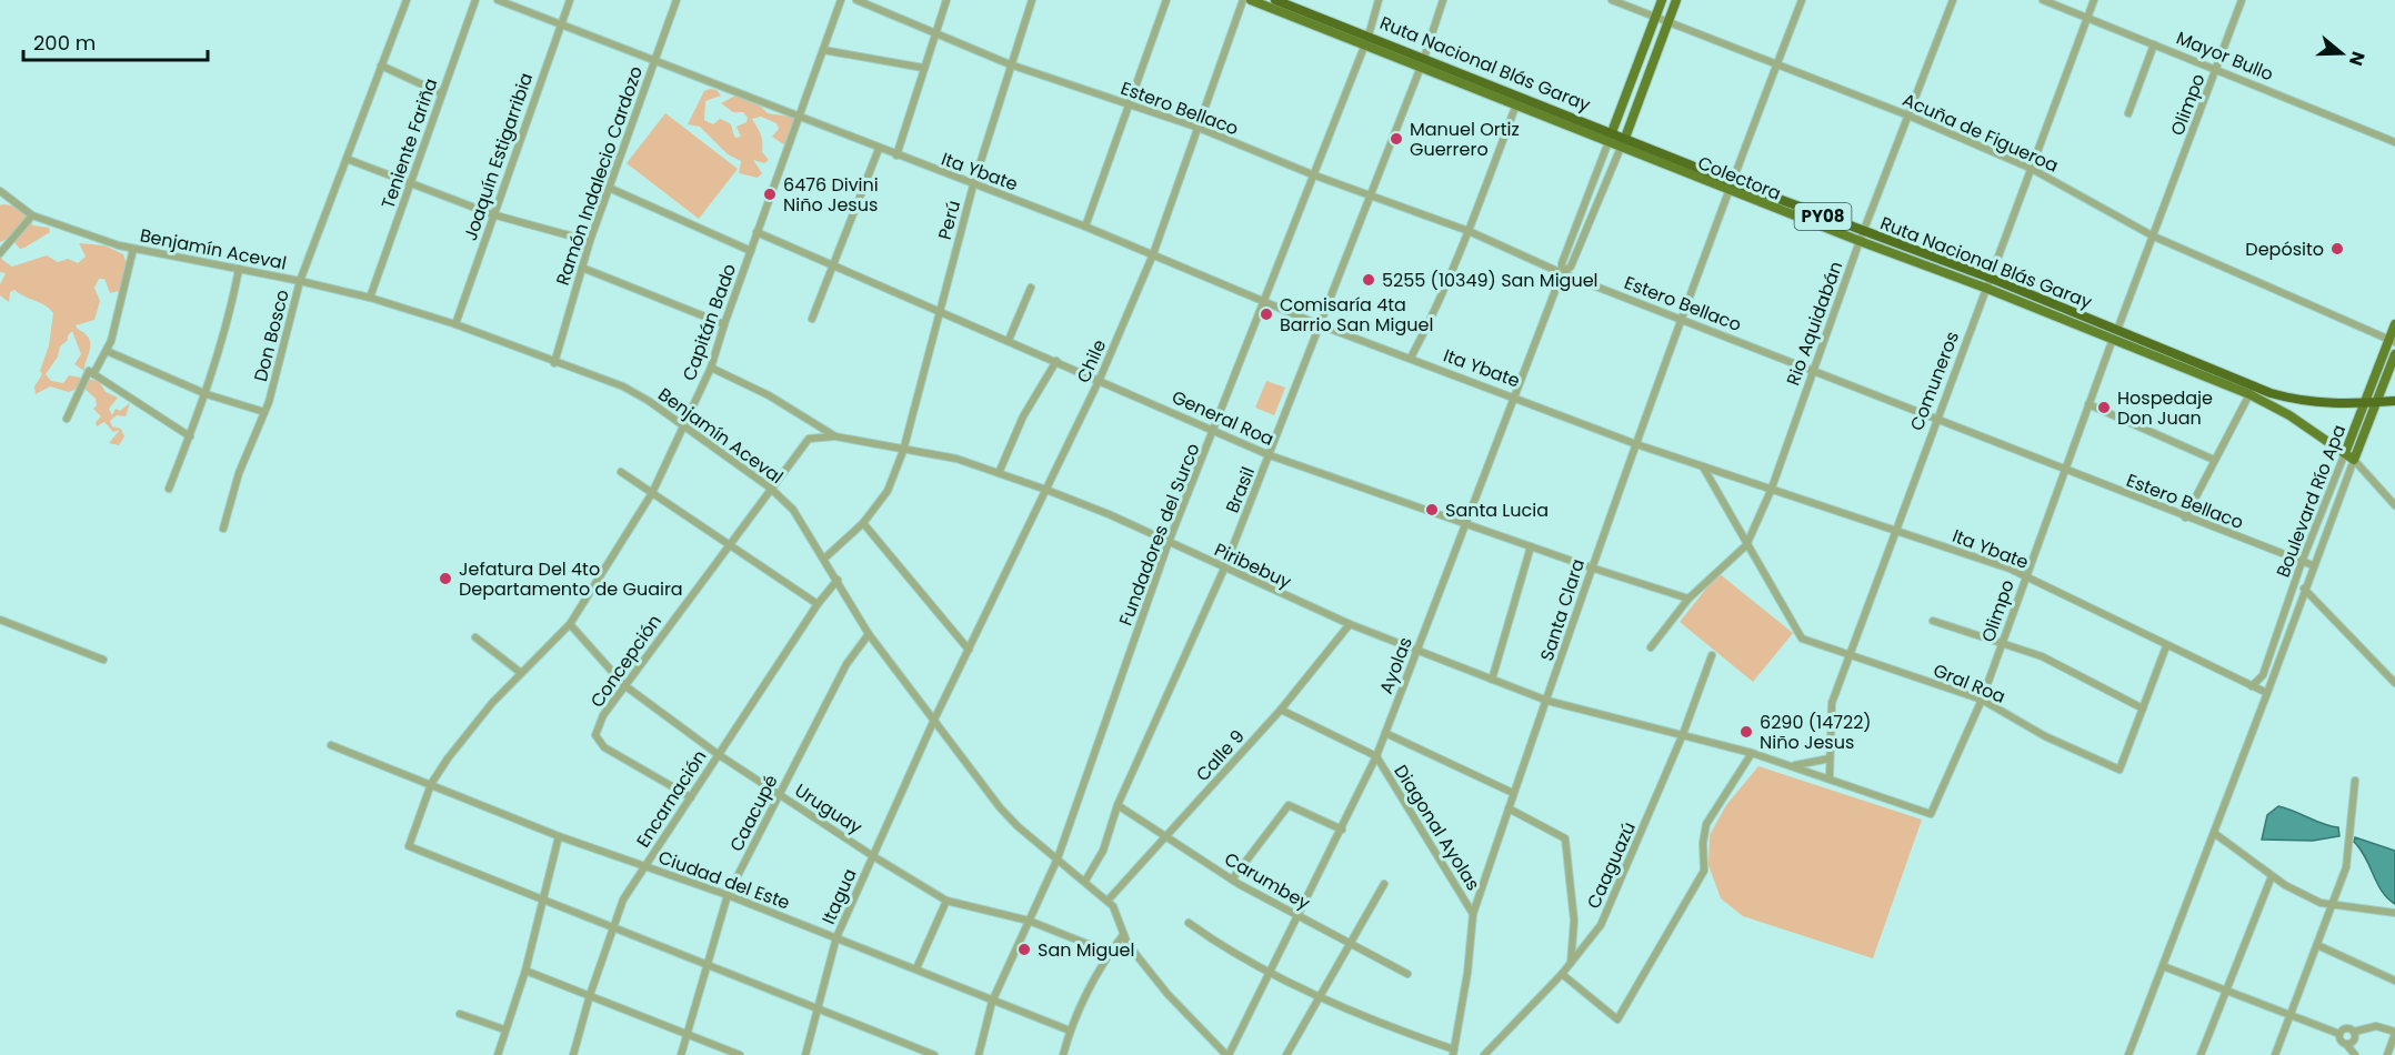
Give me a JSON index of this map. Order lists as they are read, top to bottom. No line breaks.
{"streets":{"highway":["Ruta Nacional Blás Garay","PY08"],"main road":["Boulevard Río Apa"],"street":["Mayor Bullo","Olimpo","Estero Bellaco","Acuña de Figueroa","Teniente Fariña","Joaquín Estigarribia","Ita Ybate","Ramón Indalecio Cardozo","Perú","Benjamín Aceval","Capitán Bado","Rio Aquidabán","Don Bosco","Chile","Comuneros","General Roa","Brasil","Fundadores del Surco","Piribebuy","Santa Clara","Concepción","Ayolas","Gral Roa","Calle 9","Encarnación","Uruguay","Caacupé","Diagonal Ayolas","Caaguazú","Ciudad del Este","Carumbey","Itagua"]},"crossings":[["Mayor Bullo","Olimpo"],["Mayor Bullo","Comuneros"],["Ruta Nacional Blás Garay","Olimpo"],["Ruta Nacional Blás Garay","Rio Aquidabán"],["Ruta Nacional Blás Garay","Comuneros"],["Ruta Nacional Blás Garay","Brasil"],["Ruta Nacional Blás Garay","Boulevard Río Apa"],["Ruta Nacional Blás Garay","Fundadores del Surco"],["Ruta Nacional Blás Garay","Santa Clara"],["Olimpo","Estero Bellaco"],["Olimpo","Acuña de Figueroa"],["Olimpo","Ita Ybate"],["Olimpo","Piribebuy"],["Olimpo","Gral Roa"],["Estero Bellaco","Perú"],["Estero Bellaco","Rio Aquidabán"],["Estero Bellaco","Chile"],["Estero Bellaco","Comuneros"],["Estero Bellaco","Brasil"],["Estero Bellaco","Boulevard Río Apa"],["Estero Bellaco","Fundadores del Surco"],["Estero Bellaco","Santa Clara"],["Estero Bellaco","Ayolas"],["Acuña de Figueroa","Rio Aquidabán"],["Acuña de Figueroa","Comuneros"],["Acuña de Figueroa","Boulevard Río Apa"],["Acuña de Figueroa","Santa Clara"],["Teniente Fariña","Benjamín Aceval"],["Joaquín Estigarribia","Ita Ybate"],["Joaquín Estigarribia","Benjamín Aceval"],["Ita Ybate","Ramón Indalecio Cardozo"],["Ita Ybate","Perú"],["Ita Ybate","Capitán Bado"],["Ita Ybate","Rio Aquidabán"],["Ita Ybate","Chile"],["Ita Ybate","Comuneros"],["Ita Ybate","Brasil"],["Ita Ybate","Boulevard Río Apa"],["Ita Ybate","Fundadores del Surco"],["Ita Ybate","Santa Clara"],["Ita Ybate","Ayolas"],["Ramón Indalecio Cardozo","Benjamín Aceval"],["Perú","Benjamín Aceval"],["Perú","General Roa"],["Perú","Piribebuy"],["Benjamín Aceval","Capitán Bado"],["Benjamín Aceval","Don Bosco"],["Benjamín Aceval","Chile"],["Benjamín Aceval","Brasil"],["Benjamín Aceval","Fundadores del Surco"],["Benjamín Aceval","Concepción"],["Benjamín Aceval","Ayolas"],["Benjamín Aceval","Calle 9"],["Benjamín Aceval","Encarnación"],["Benjamín Aceval","Caacupé"],["Benjamín Aceval","Itagua"],["Capitán Bado","General Roa"],["Capitán Bado","Piribebuy"],["Capitán Bado","Uruguay"],["Capitán Bado","Ciudad del Este"],["Rio Aquidabán","Gral Roa"],["Chile","General Roa"],["Chile","Piribebuy"],["Chile","Itagua"],["Comuneros","Piribebuy"],["Comuneros","Gral Roa"],["General Roa","Brasil"],["General Roa","Fundadores del Surco"],["General Roa","Santa Clara"],["General Roa","Ayolas"],["Brasil","Piribebuy"],["Brasil","Carumbey"],["Fundadores del Surco","Piribebuy"],["Fundadores del Surco","Uruguay"],["Fundadores del Surco","Ciudad del Este"],["Piribebuy","Santa Clara"],["Piribebuy","Ayolas"],["Piribebuy","Calle 9"],["Piribebuy","Caaguazú"],["Santa Clara","Diagonal Ayolas"],["Concepción","Encarnación"],["Concepción","Uruguay"],["Ayolas","Diagonal Ayolas"],["Ayolas","Carumbey"],["Calle 9","Carumbey"],["Encarnación","Uruguay"],["Encarnación","Ciudad del Este"],["Uruguay","Caacupé"],["Uruguay","Itagua"],["Caacupé","Ciudad del Este"],["Ciudad del Este","Itagua"]],"places":["Manuel Ortiz Guerrero","6476 Divini Niño Jesus","Depósito","5255 (10349) San Miguel","Comisaría 4ta Barrio San Miguel","Hospedaje Don Juan","Santa Lucia","Jefatura Del 4to Departamento de Guaira","6290 (14722) Niño Jesus","San Miguel"],"scale_bar":"200 m","north":"right"}
